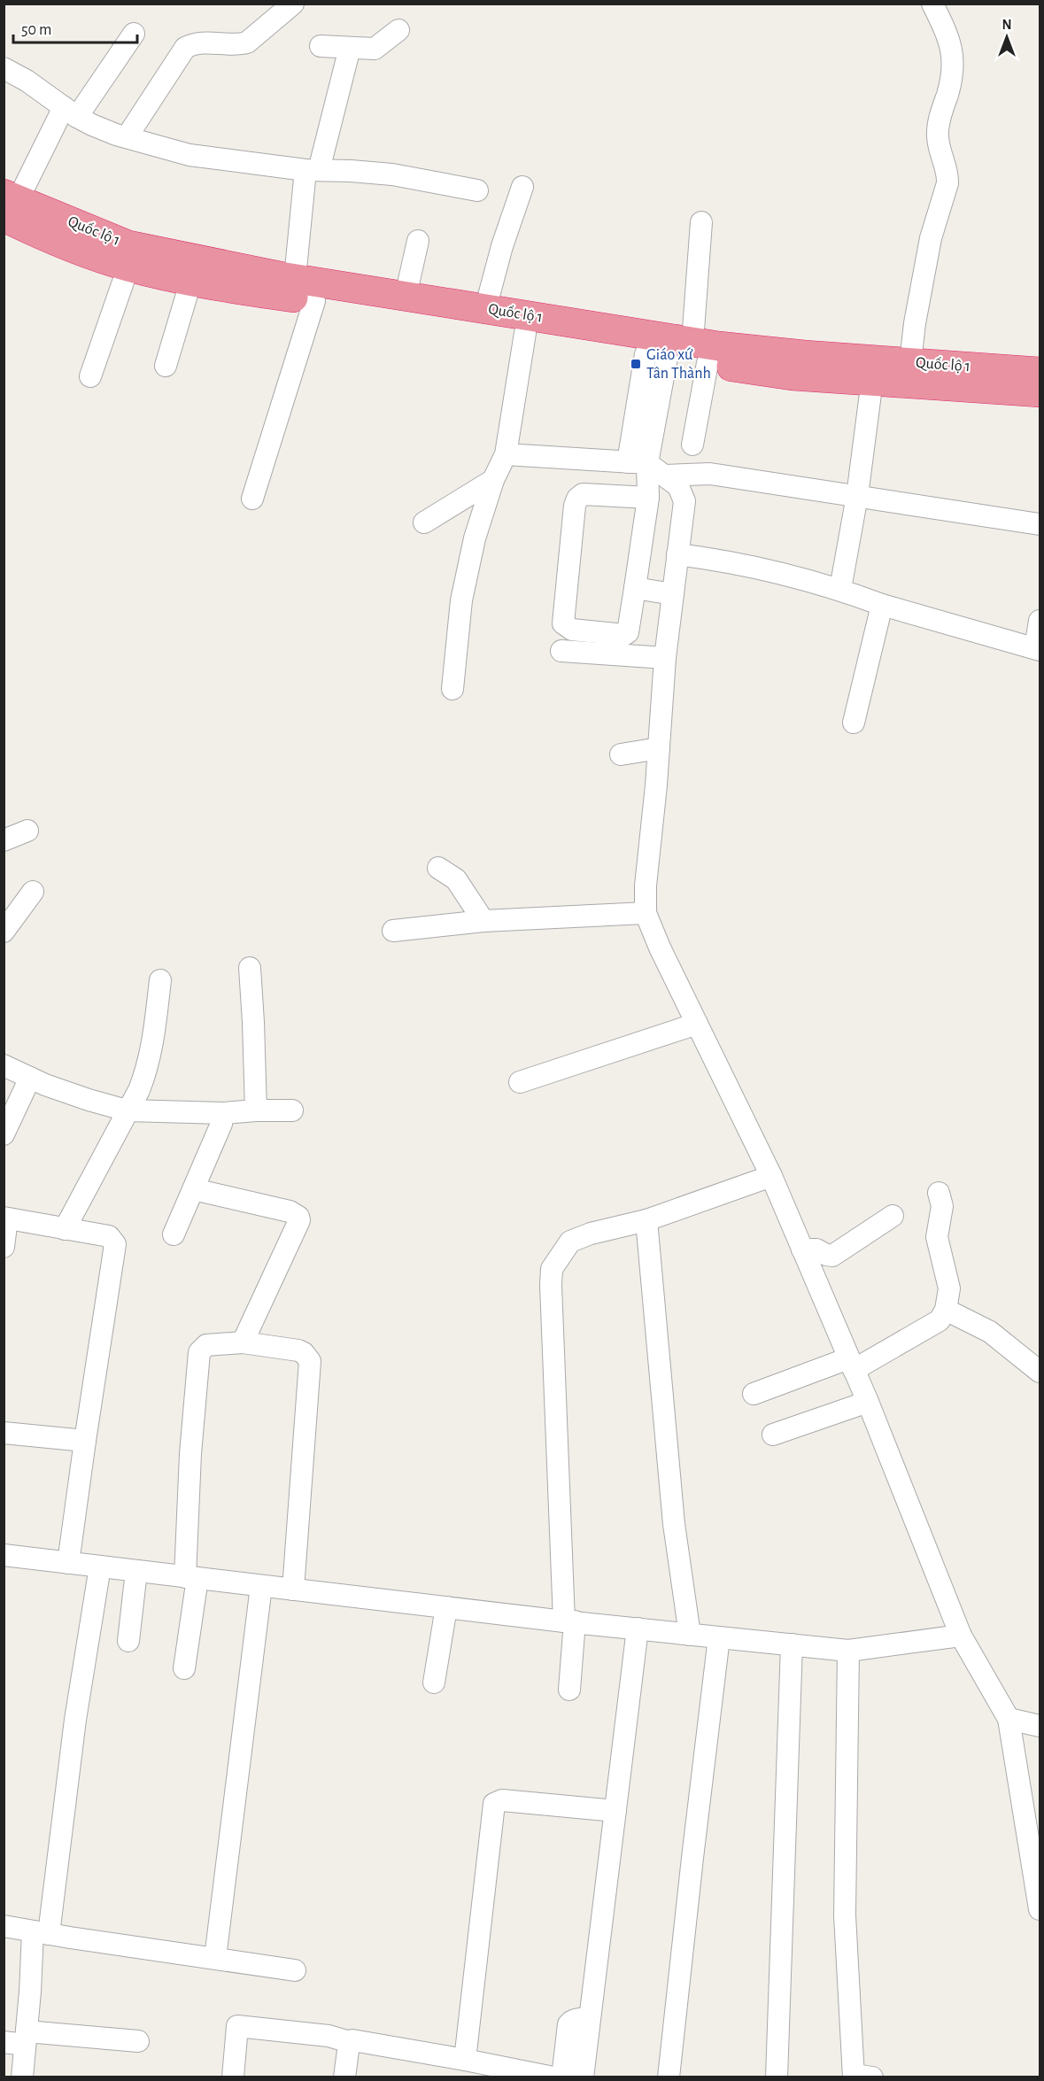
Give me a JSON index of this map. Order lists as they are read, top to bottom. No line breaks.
{"streets":{"highway":["Quốc lộ 1"]},"places":{"transit":["Giáo xứ Tân Thành"]},"scale_bar":"50 m","north":"top"}
